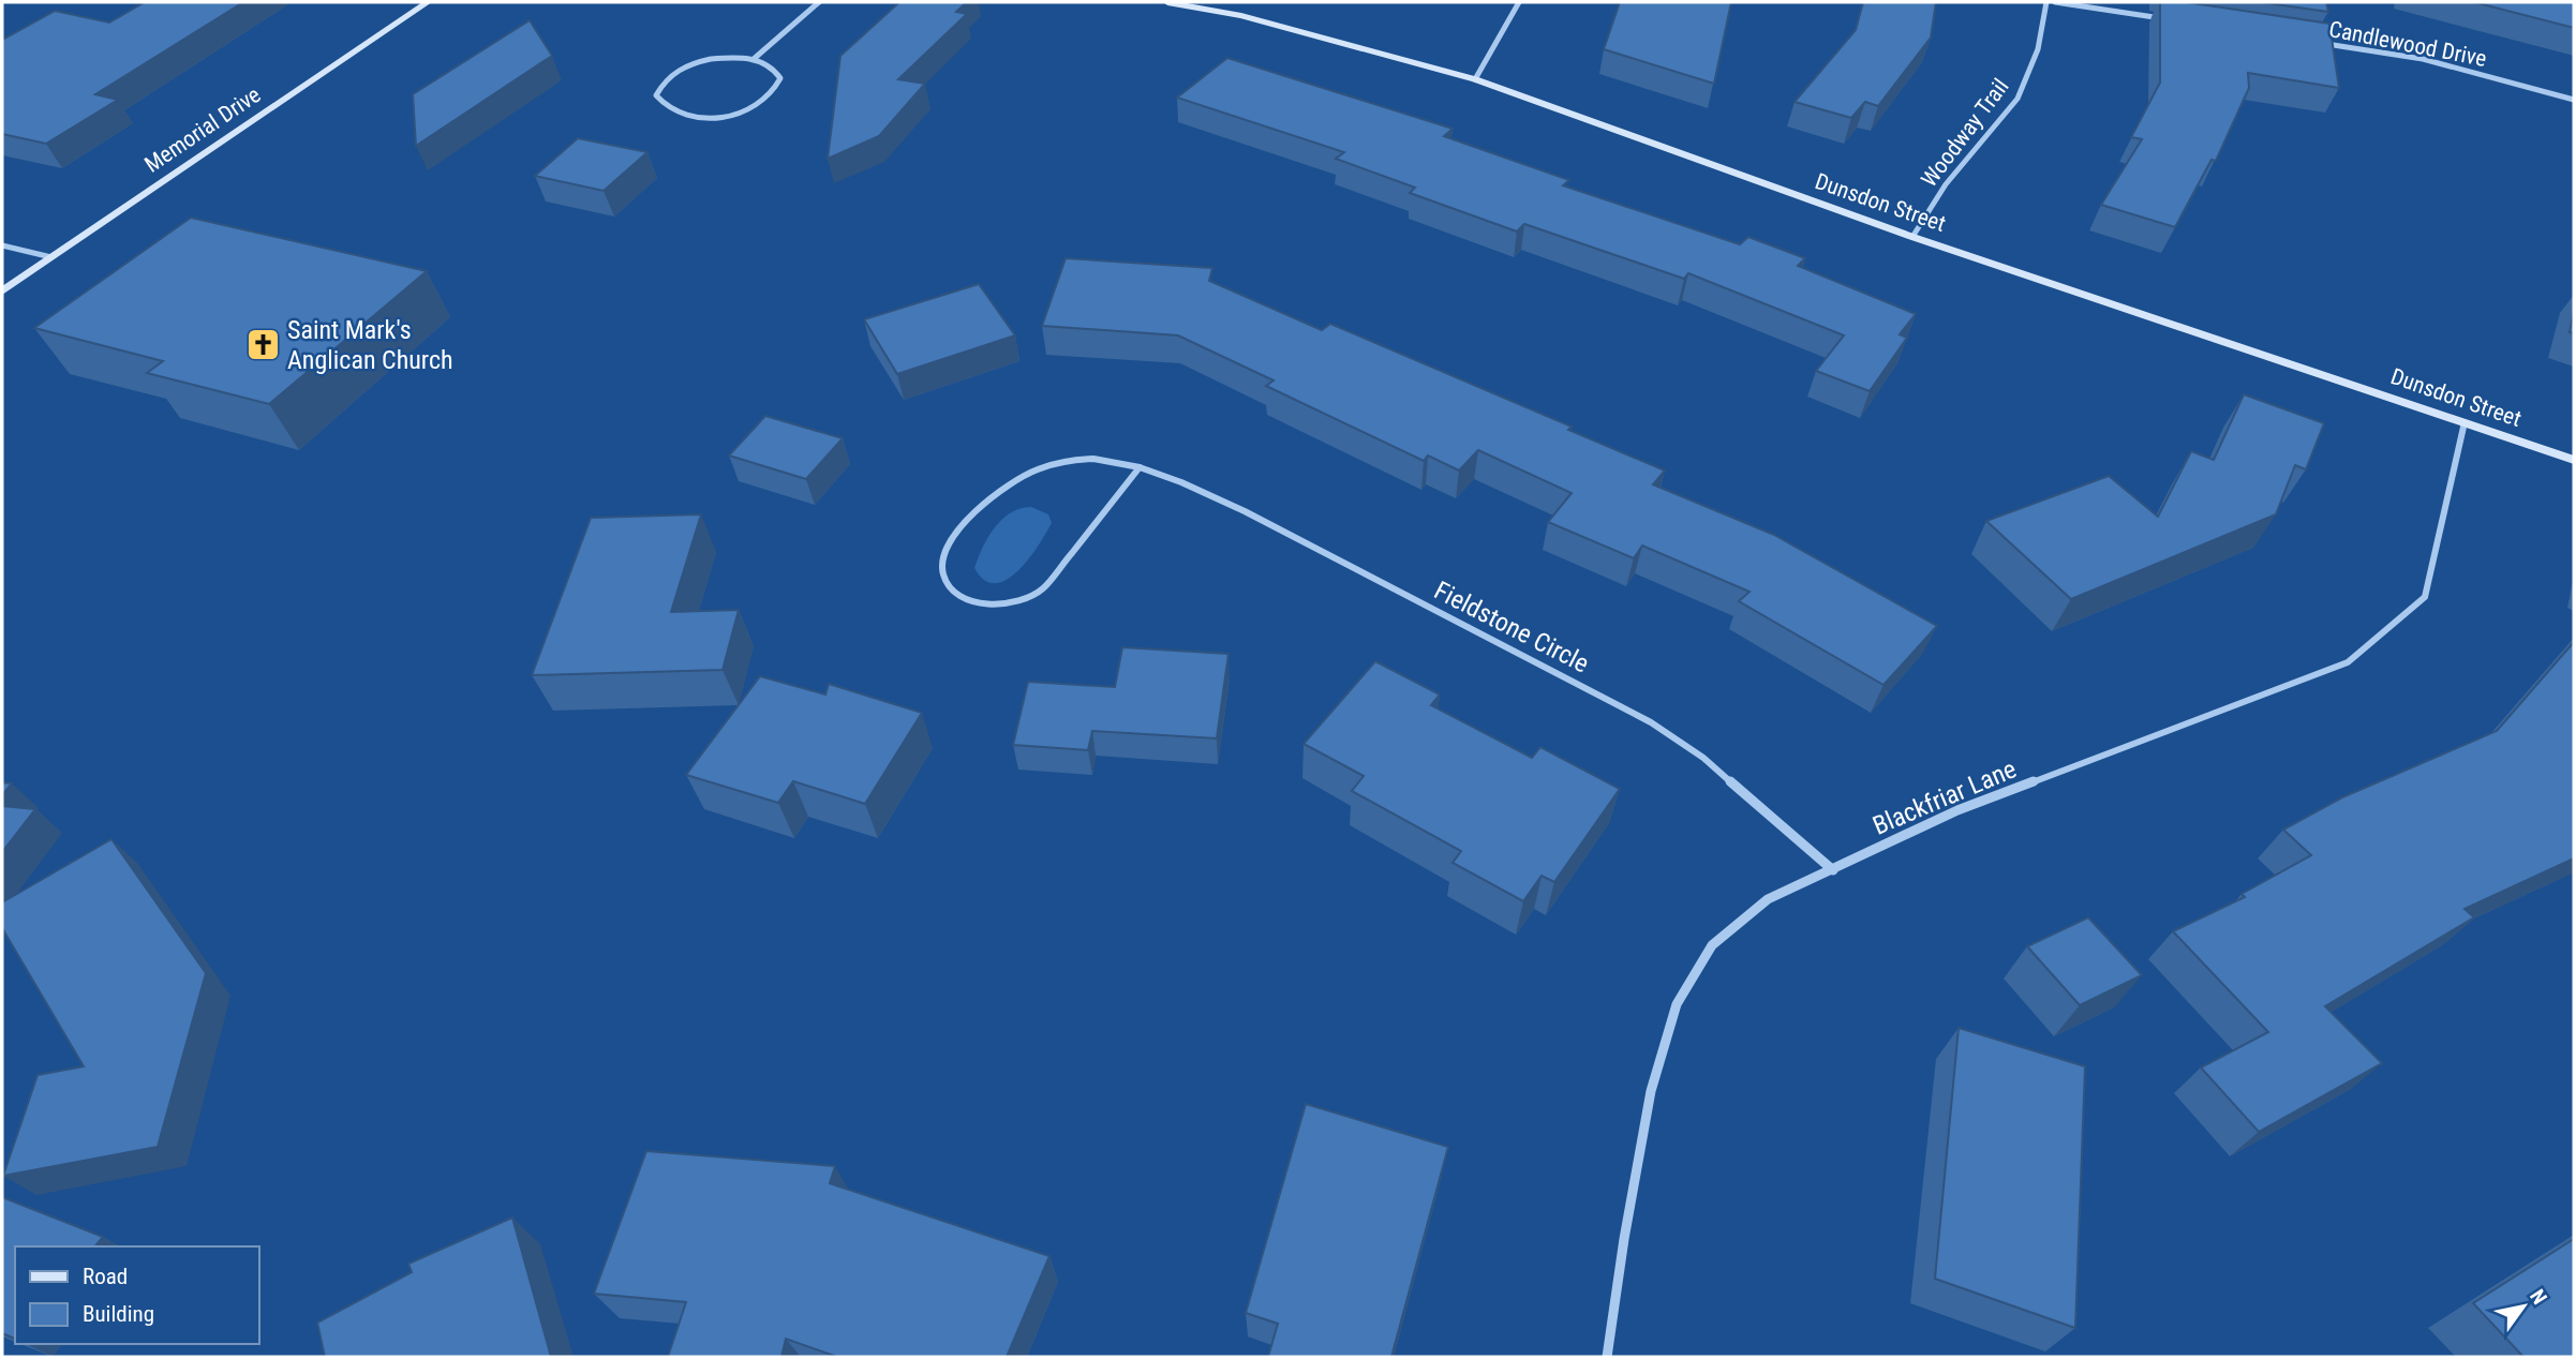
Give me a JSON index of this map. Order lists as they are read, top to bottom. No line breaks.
{"streets":{"main road":["Memorial Drive","Dunsdon Street"],"street":["Candlewood Drive","Woodway Trail","Fieldstone Circle","Blackfriar Lane"]},"crossings":[["Woodway Trail","Dunsdon Street"],["Dunsdon Street","Blackfriar Lane"],["Fieldstone Circle","Blackfriar Lane"]],"places":{"church":["Saint Mark's Anglican Church"]},"legend":["Road","Building"],"north":"top right"}
